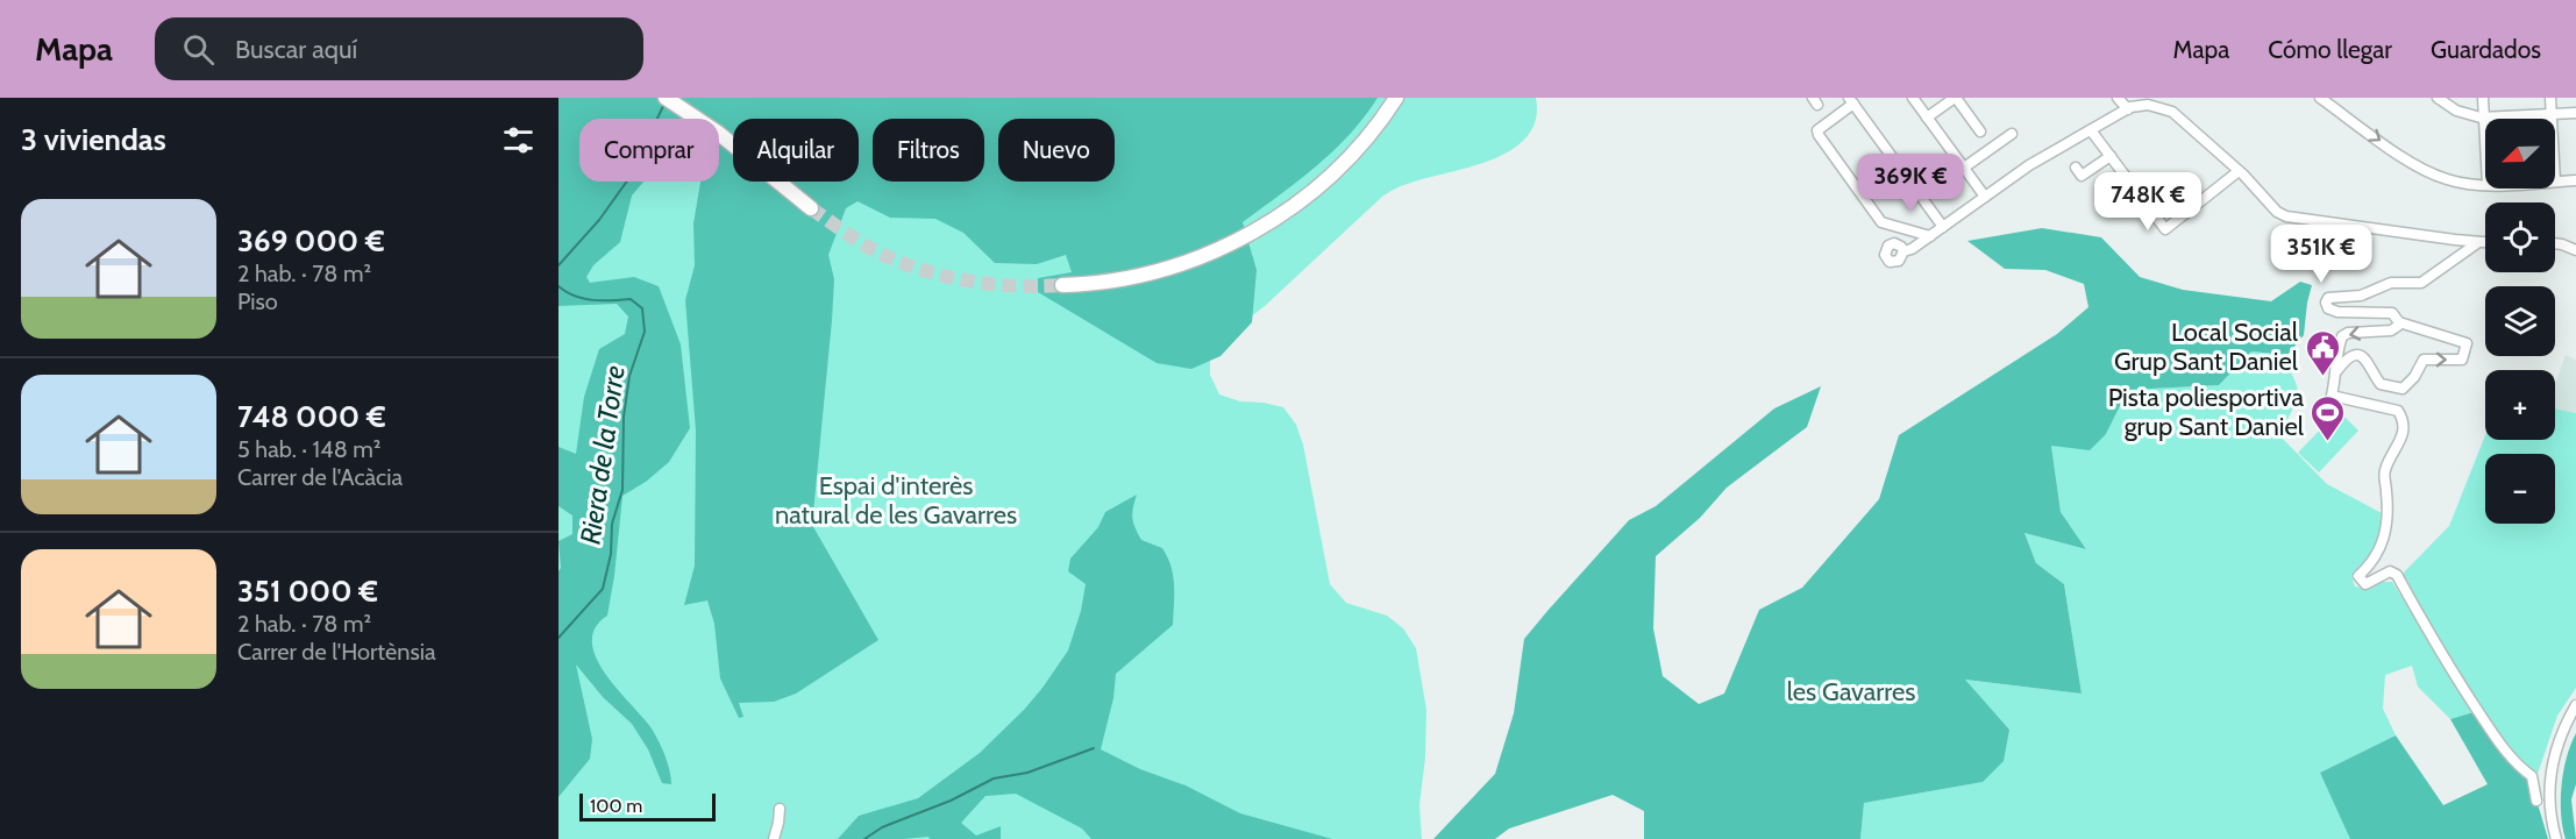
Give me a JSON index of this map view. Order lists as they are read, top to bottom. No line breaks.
{"water":["Riera de la Torre"],"parks":["Espai d'interès natural de les Gavarres","les Gavarres"],"places":{"public building":["Local Social Grup Sant Daniel"],"sports":["Pista poliesportiva grup Sant Daniel"]},"scale_bar":"100 m","north":"bottom left","page":{"header":"Mapa","search":"Buscar aquí","nav":["Mapa","Cómo llegar","Guardados"],"heading":"3 viviendas","map_buttons":["+","−"],"chip":["Comprar","Alquilar","Filtros","Nuevo"],"price":["369K €","748K €","351K €"],"list":[{"name":"369 000 €","note":"2 hab. · 78 m² · Piso"},{"name":"748 000 €","note":"5 hab. · 148 m² · Carrer de l'Acàcia"},{"name":"351 000 €","note":"2 hab. · 78 m² · Carrer de l'Hortènsia"}],"scale":"100 m"}}
